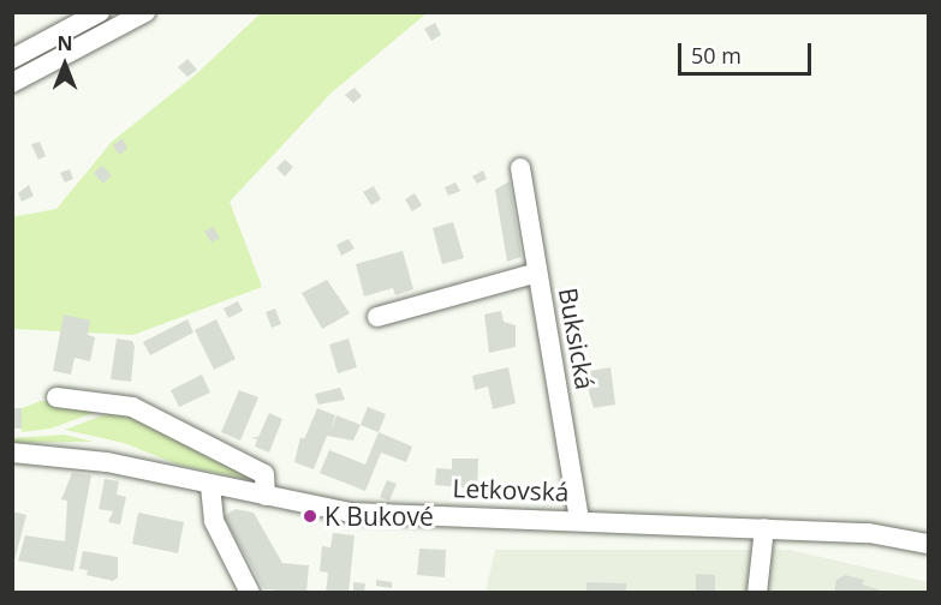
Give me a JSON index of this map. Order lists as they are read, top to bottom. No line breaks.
{"streets":{"street":["Buksická","Letkovská"]},"crossings":[["Buksická","Letkovská"]],"places":["K Bukové"],"scale_bar":"50 m","north":"top"}
